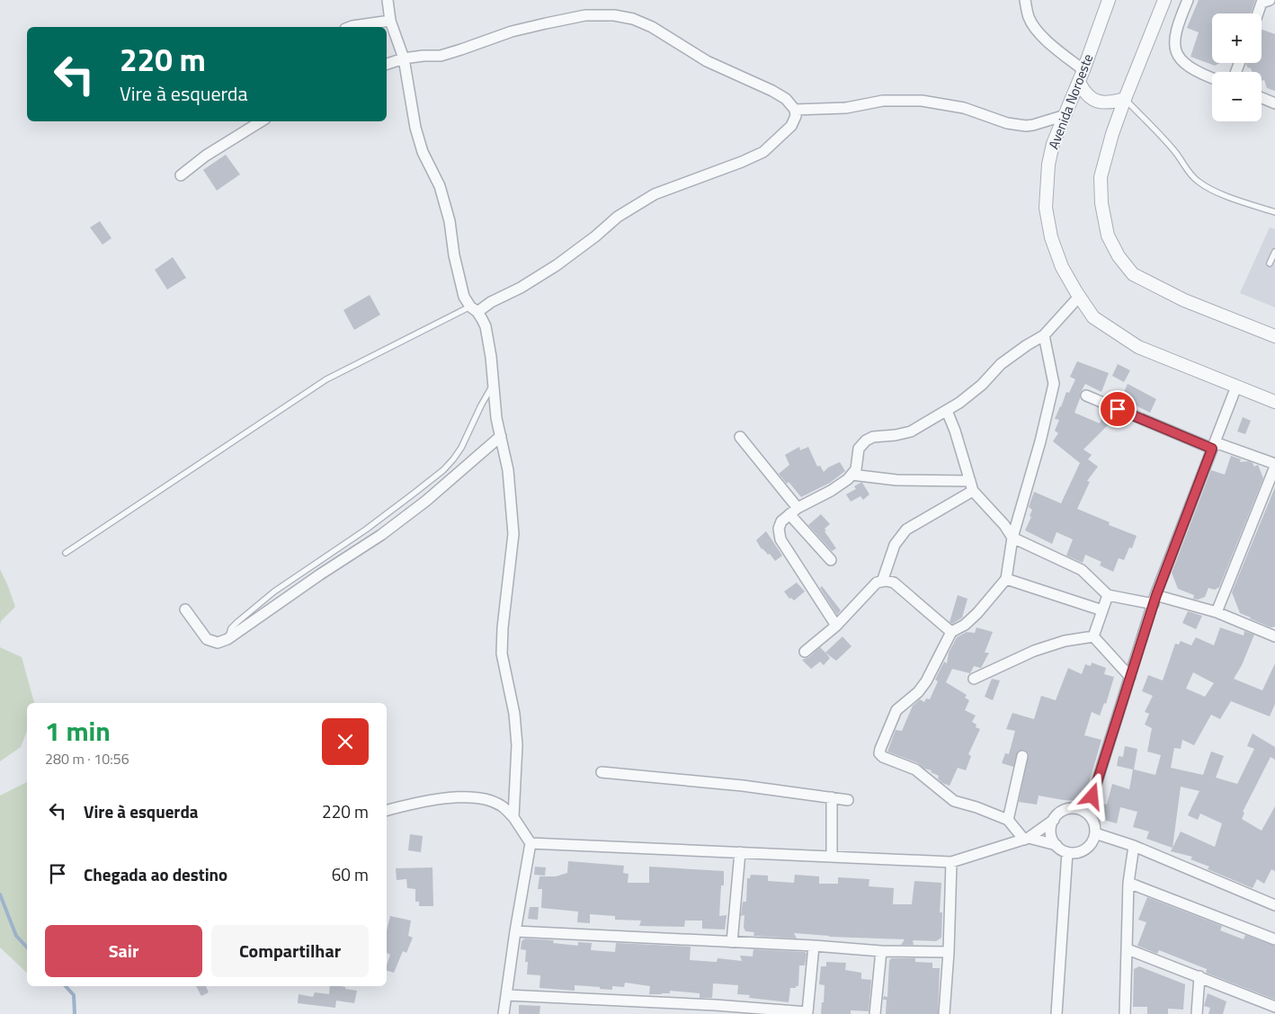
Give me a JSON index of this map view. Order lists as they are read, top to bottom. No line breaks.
{"streets":{"street":["Avenida Noroeste"]},"page":{"map_buttons":["+","−"],"turn":["220 m","Vire à esquerda"],"heading":["1 min","280 m · 10:56"],"list":[{"name":"Vire à esquerda","value":"220 m"},{"name":"Chegada ao destino","value":"60 m"}],"buttons":["Sair","Compartilhar"]}}
